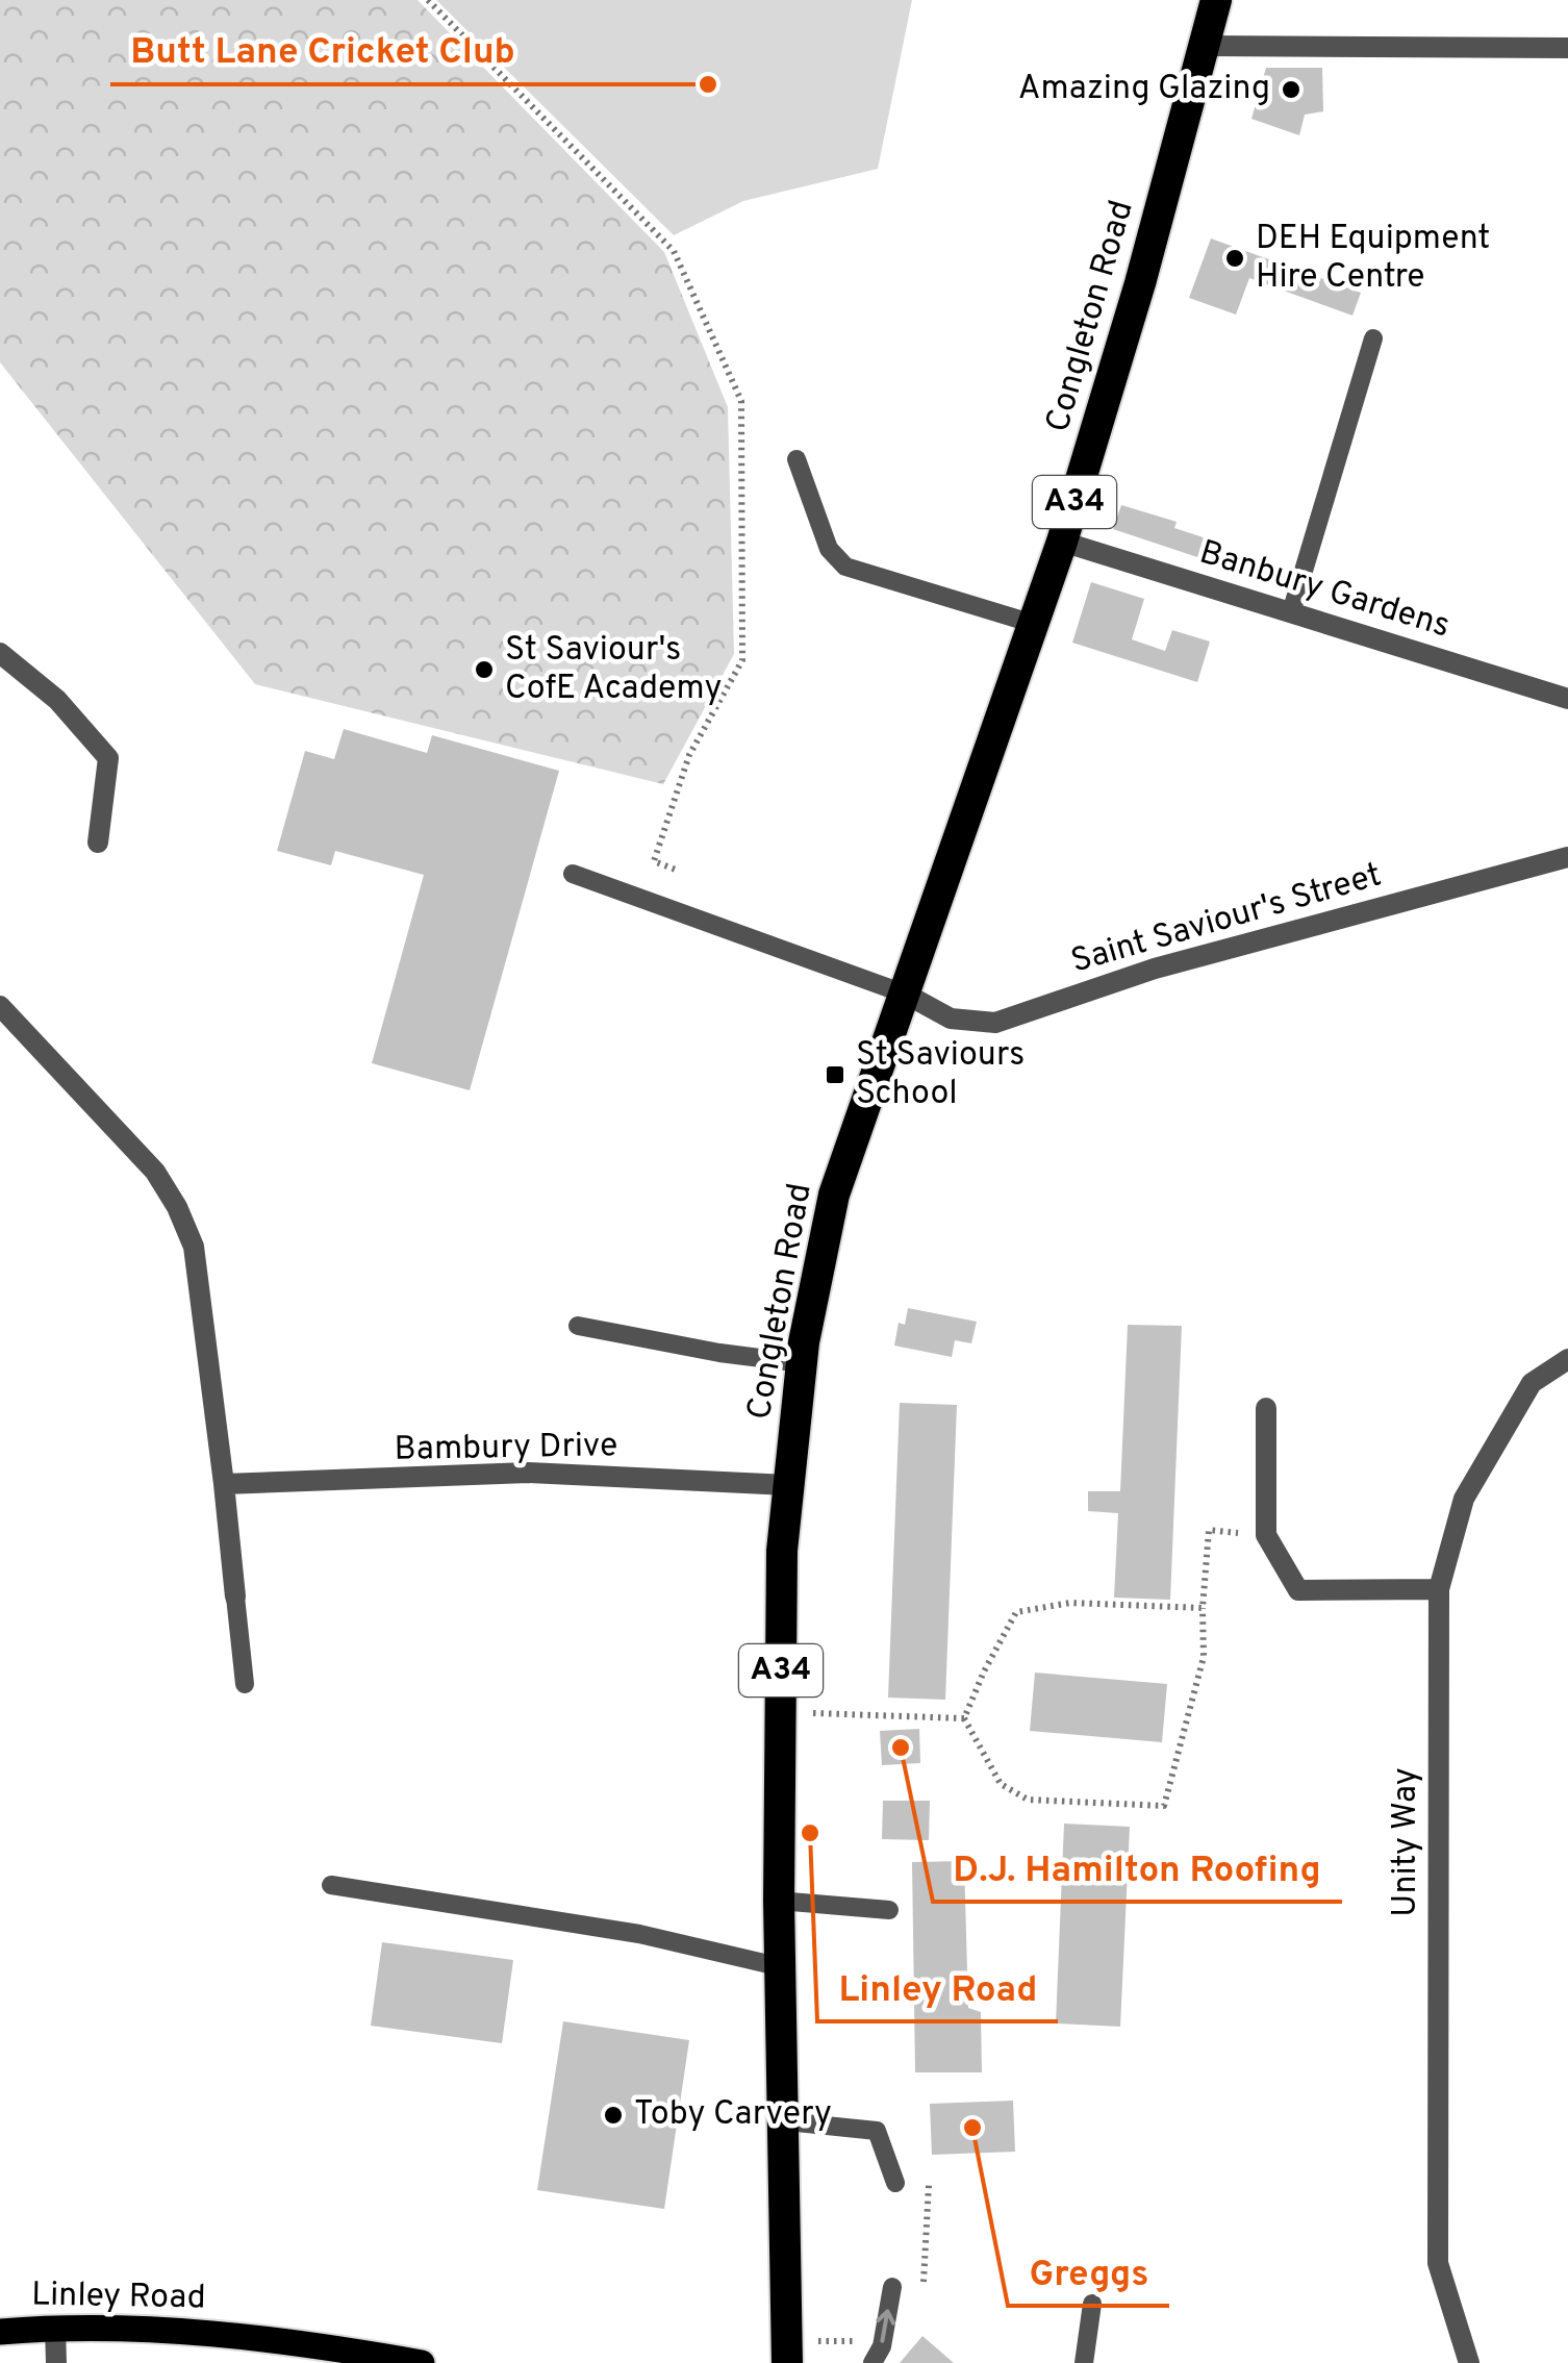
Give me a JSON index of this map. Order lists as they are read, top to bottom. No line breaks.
{"streets":{"highway":["Congleton Road","A34"],"main road":["Linley Road"],"street":["Banbury Gardens","Saint Saviour's Street","Bambury Drive","Unity Way"]},"crossings":[["Congleton Road","Banbury Gardens"],["Congleton Road","Saint Saviour's Street"],["Congleton Road","Bambury Drive"]],"places":{"other":["Butt Lane Cricket Club","Amazing Glazing","DEH Equipment Hire Centre","St Saviour's CofE Academy","D.J. Hamilton Roofing","Linley Road","Toby Carvery","Greggs"],"transit":["St Saviours School"]}}
